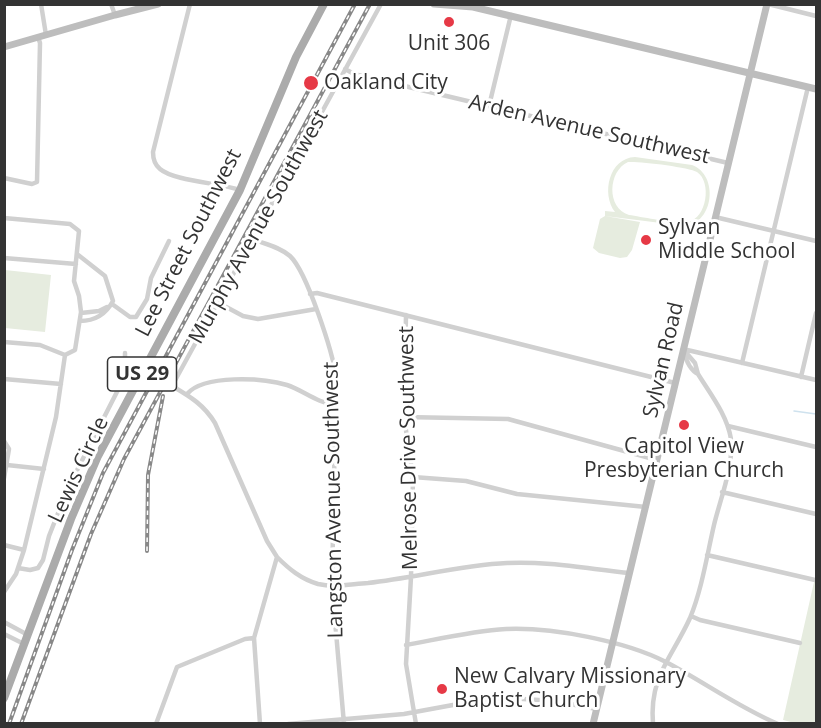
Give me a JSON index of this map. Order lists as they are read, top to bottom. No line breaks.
{"streets":{"main road":["Lee Street Southwest","Sylvan Road","US 29"],"street":["Arden Avenue Southwest","Murphy Avenue Southwest","Melrose Drive Southwest","Lewis Circle","Langston Avenue Southwest"]},"crossings":[["Arden Avenue Southwest","Murphy Avenue Southwest"],["Arden Avenue Southwest","Sylvan Road"],["Murphy Avenue Southwest","Langston Avenue Southwest"]],"places":["Unit 306","Oakland City","Sylvan Middle School","Capitol View Presbyterian Church","New Calvary Missionary Baptist Church"]}
